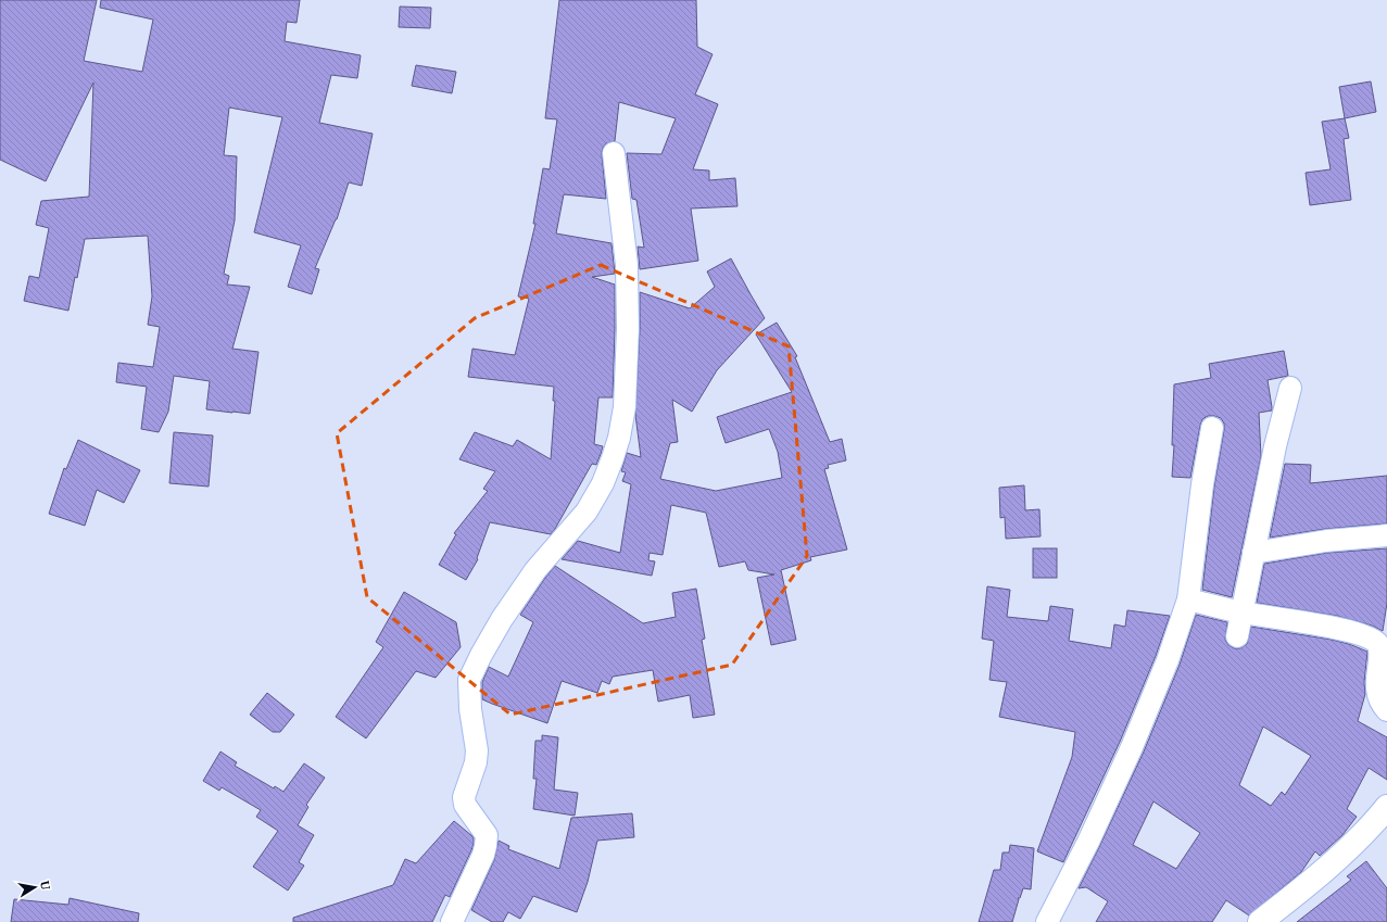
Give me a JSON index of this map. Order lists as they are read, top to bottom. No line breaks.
{"north":"right"}
